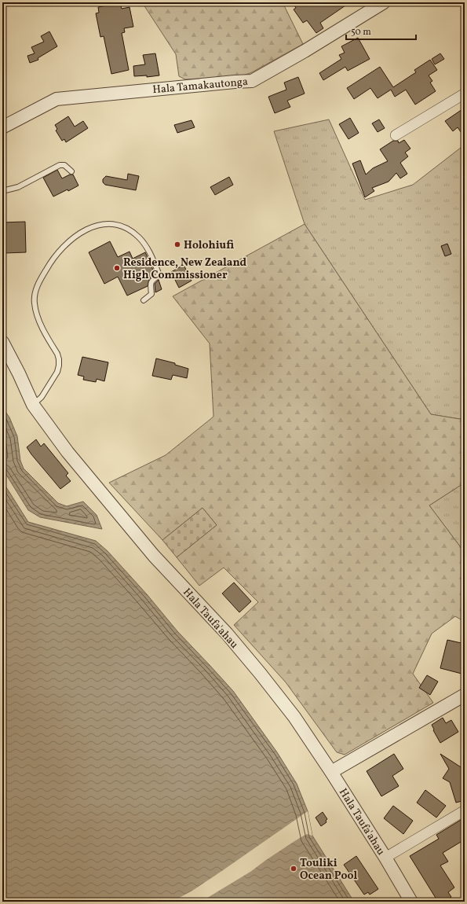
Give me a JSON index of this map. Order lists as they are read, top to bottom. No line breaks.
{"streets":{"street":["Hala Tamakautonga","Hala Taufa'ahau"]},"places":["Holohiufi","Residence, New Zealand High Commissioner","Touliki Ocean Pool"],"scale_bar":"50 m"}
